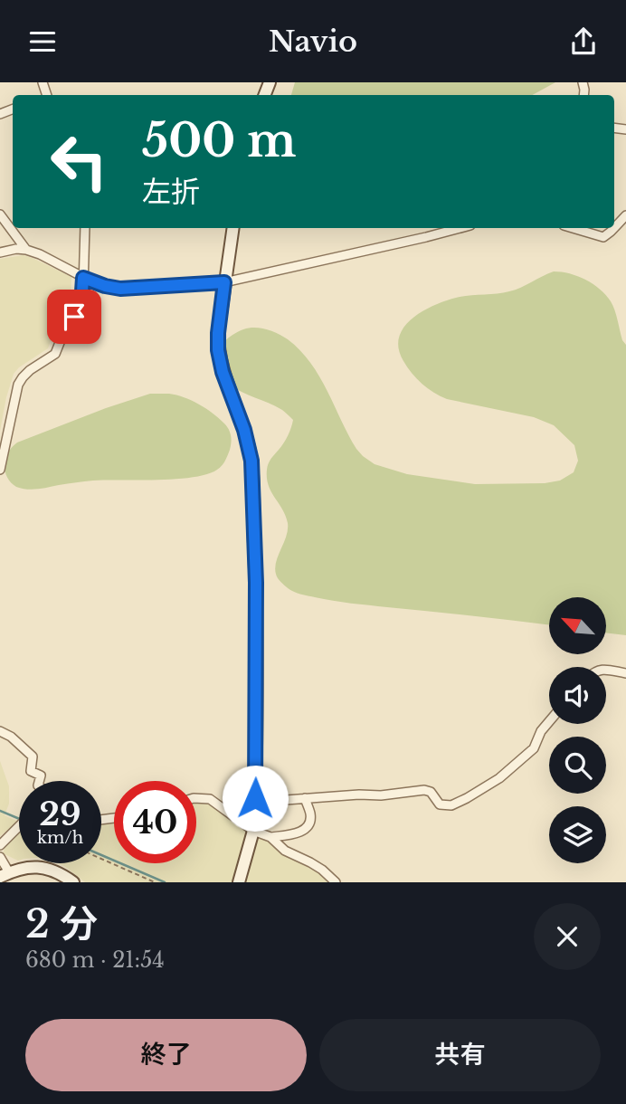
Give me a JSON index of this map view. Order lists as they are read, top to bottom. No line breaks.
{"north":"top left","page":{"header":"Navio","turn":["500 m","左折"],"speed":"29 km/h","limit":"40","heading":["2 分","680 m · 21:54"],"buttons":["終了","共有"]}}
